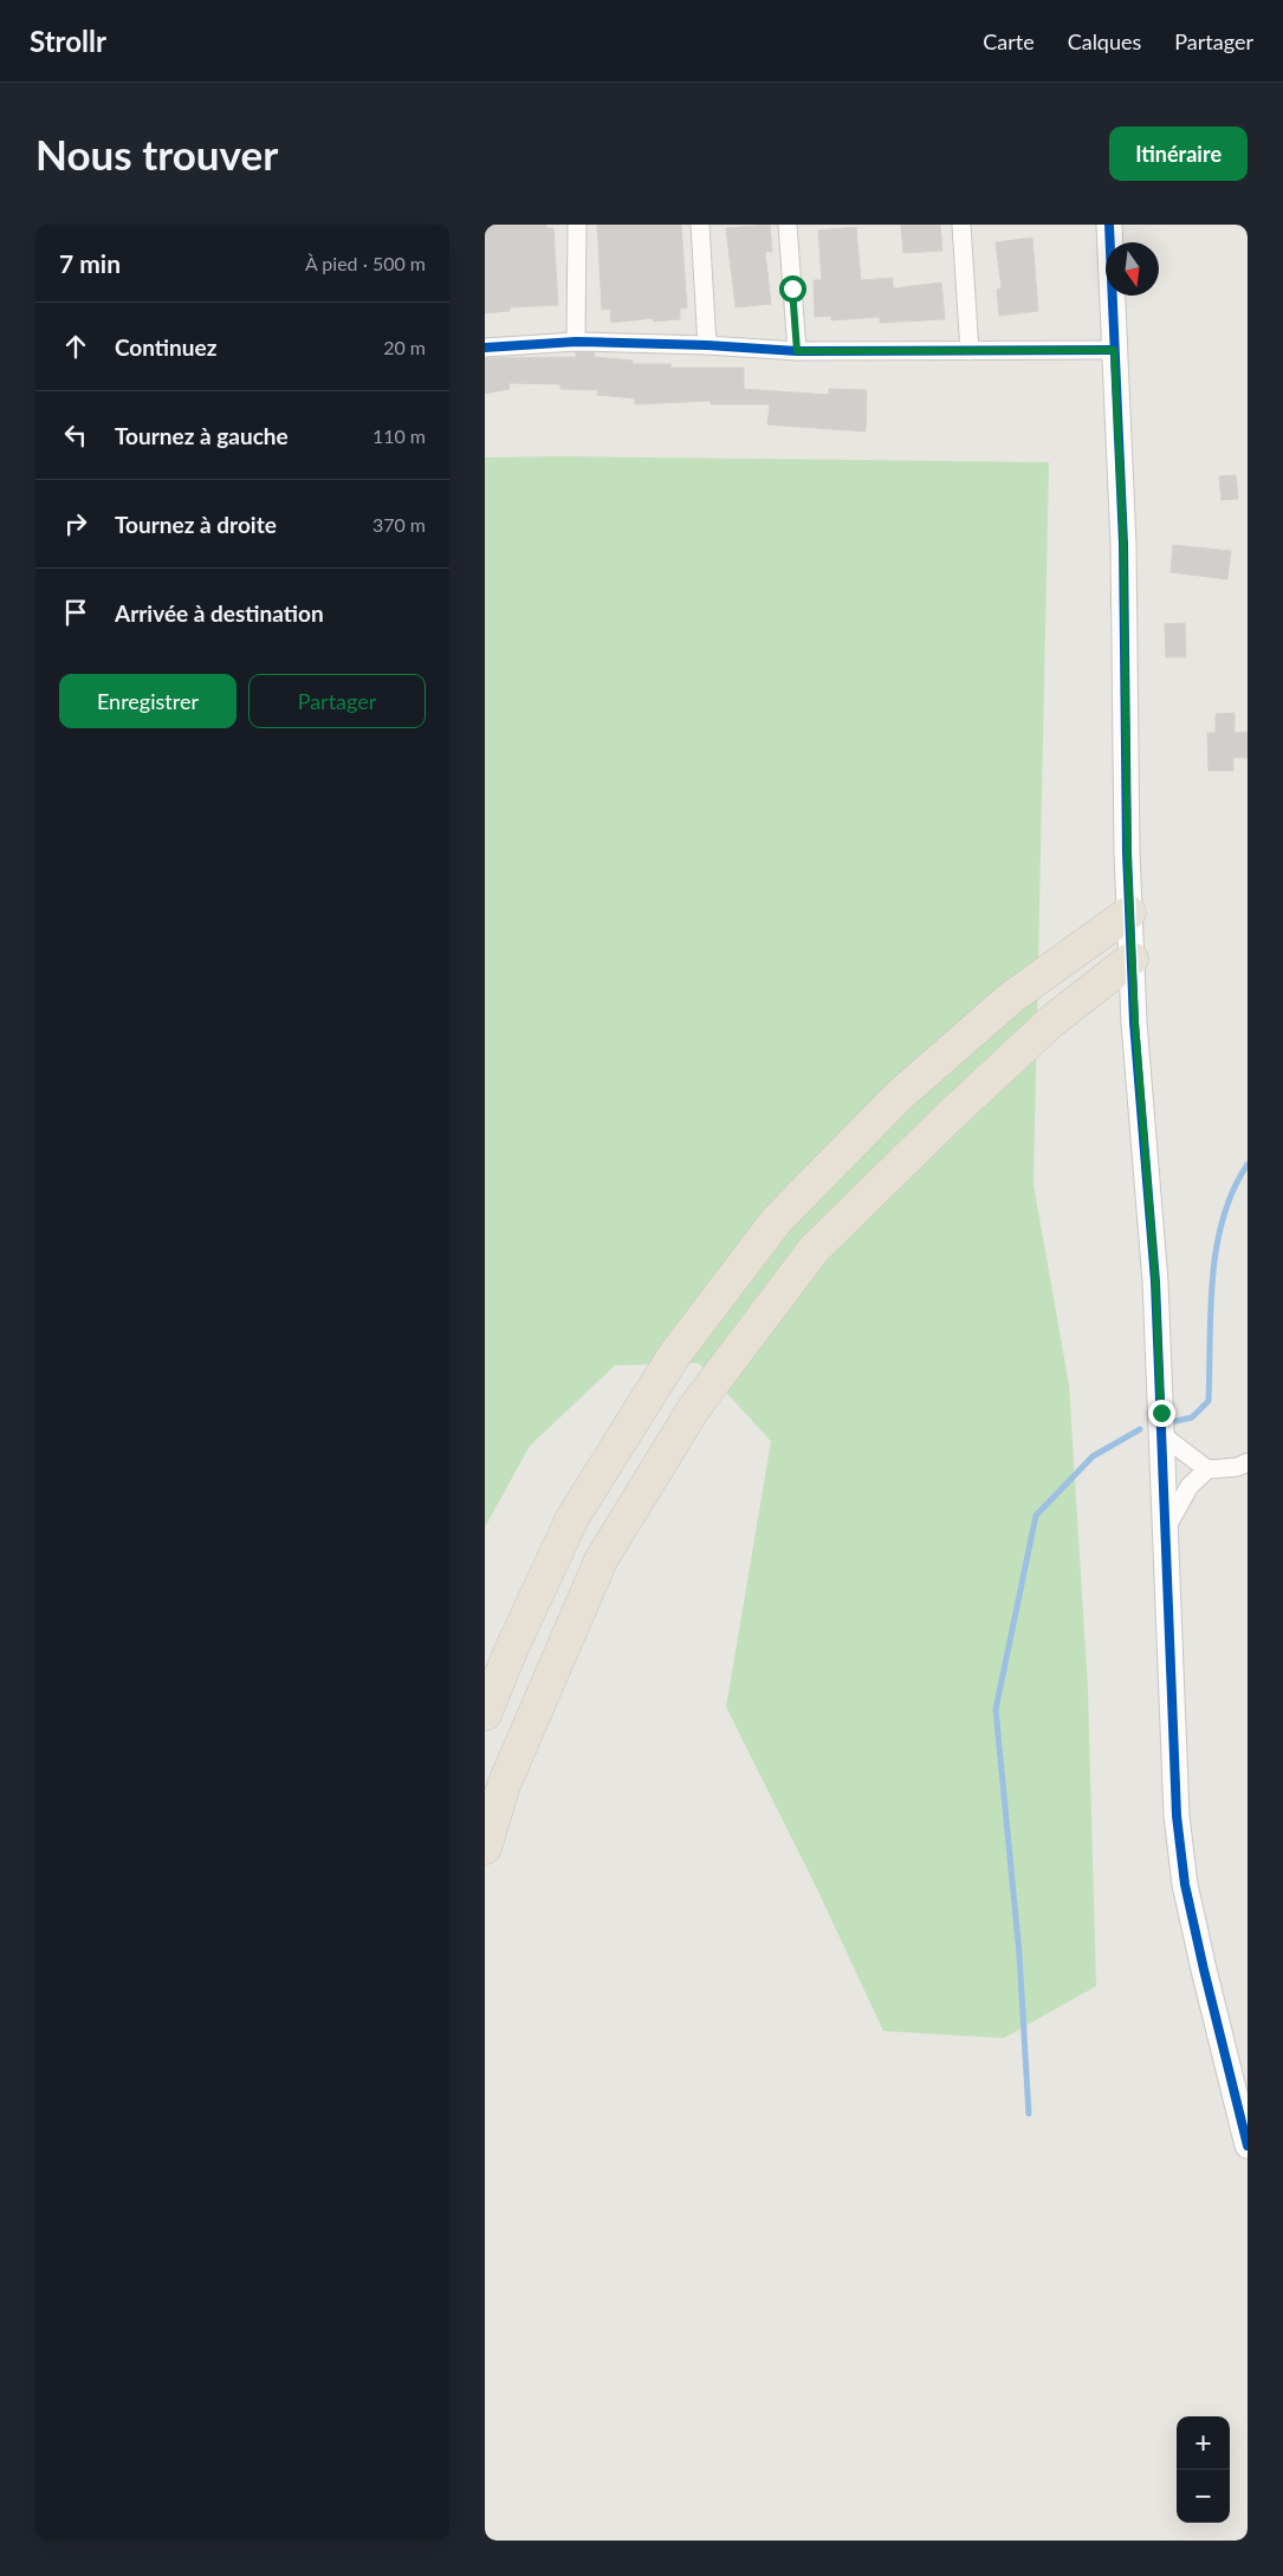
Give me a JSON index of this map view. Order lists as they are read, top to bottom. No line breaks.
{"north":"bottom","page":{"header":"Strollr","nav":["Carte","Calques","Partager"],"buttons":["Itinéraire",["Enregistrer","Partager"]],"title":"Nous trouver","heading":["7 min","À pied · 500 m"],"list":[["Continuez","20 m"],["Tournez à gauche","110 m"],["Tournez à droite","370 m"],"Arrivée à destination"],"map_buttons":["+","−"]}}
